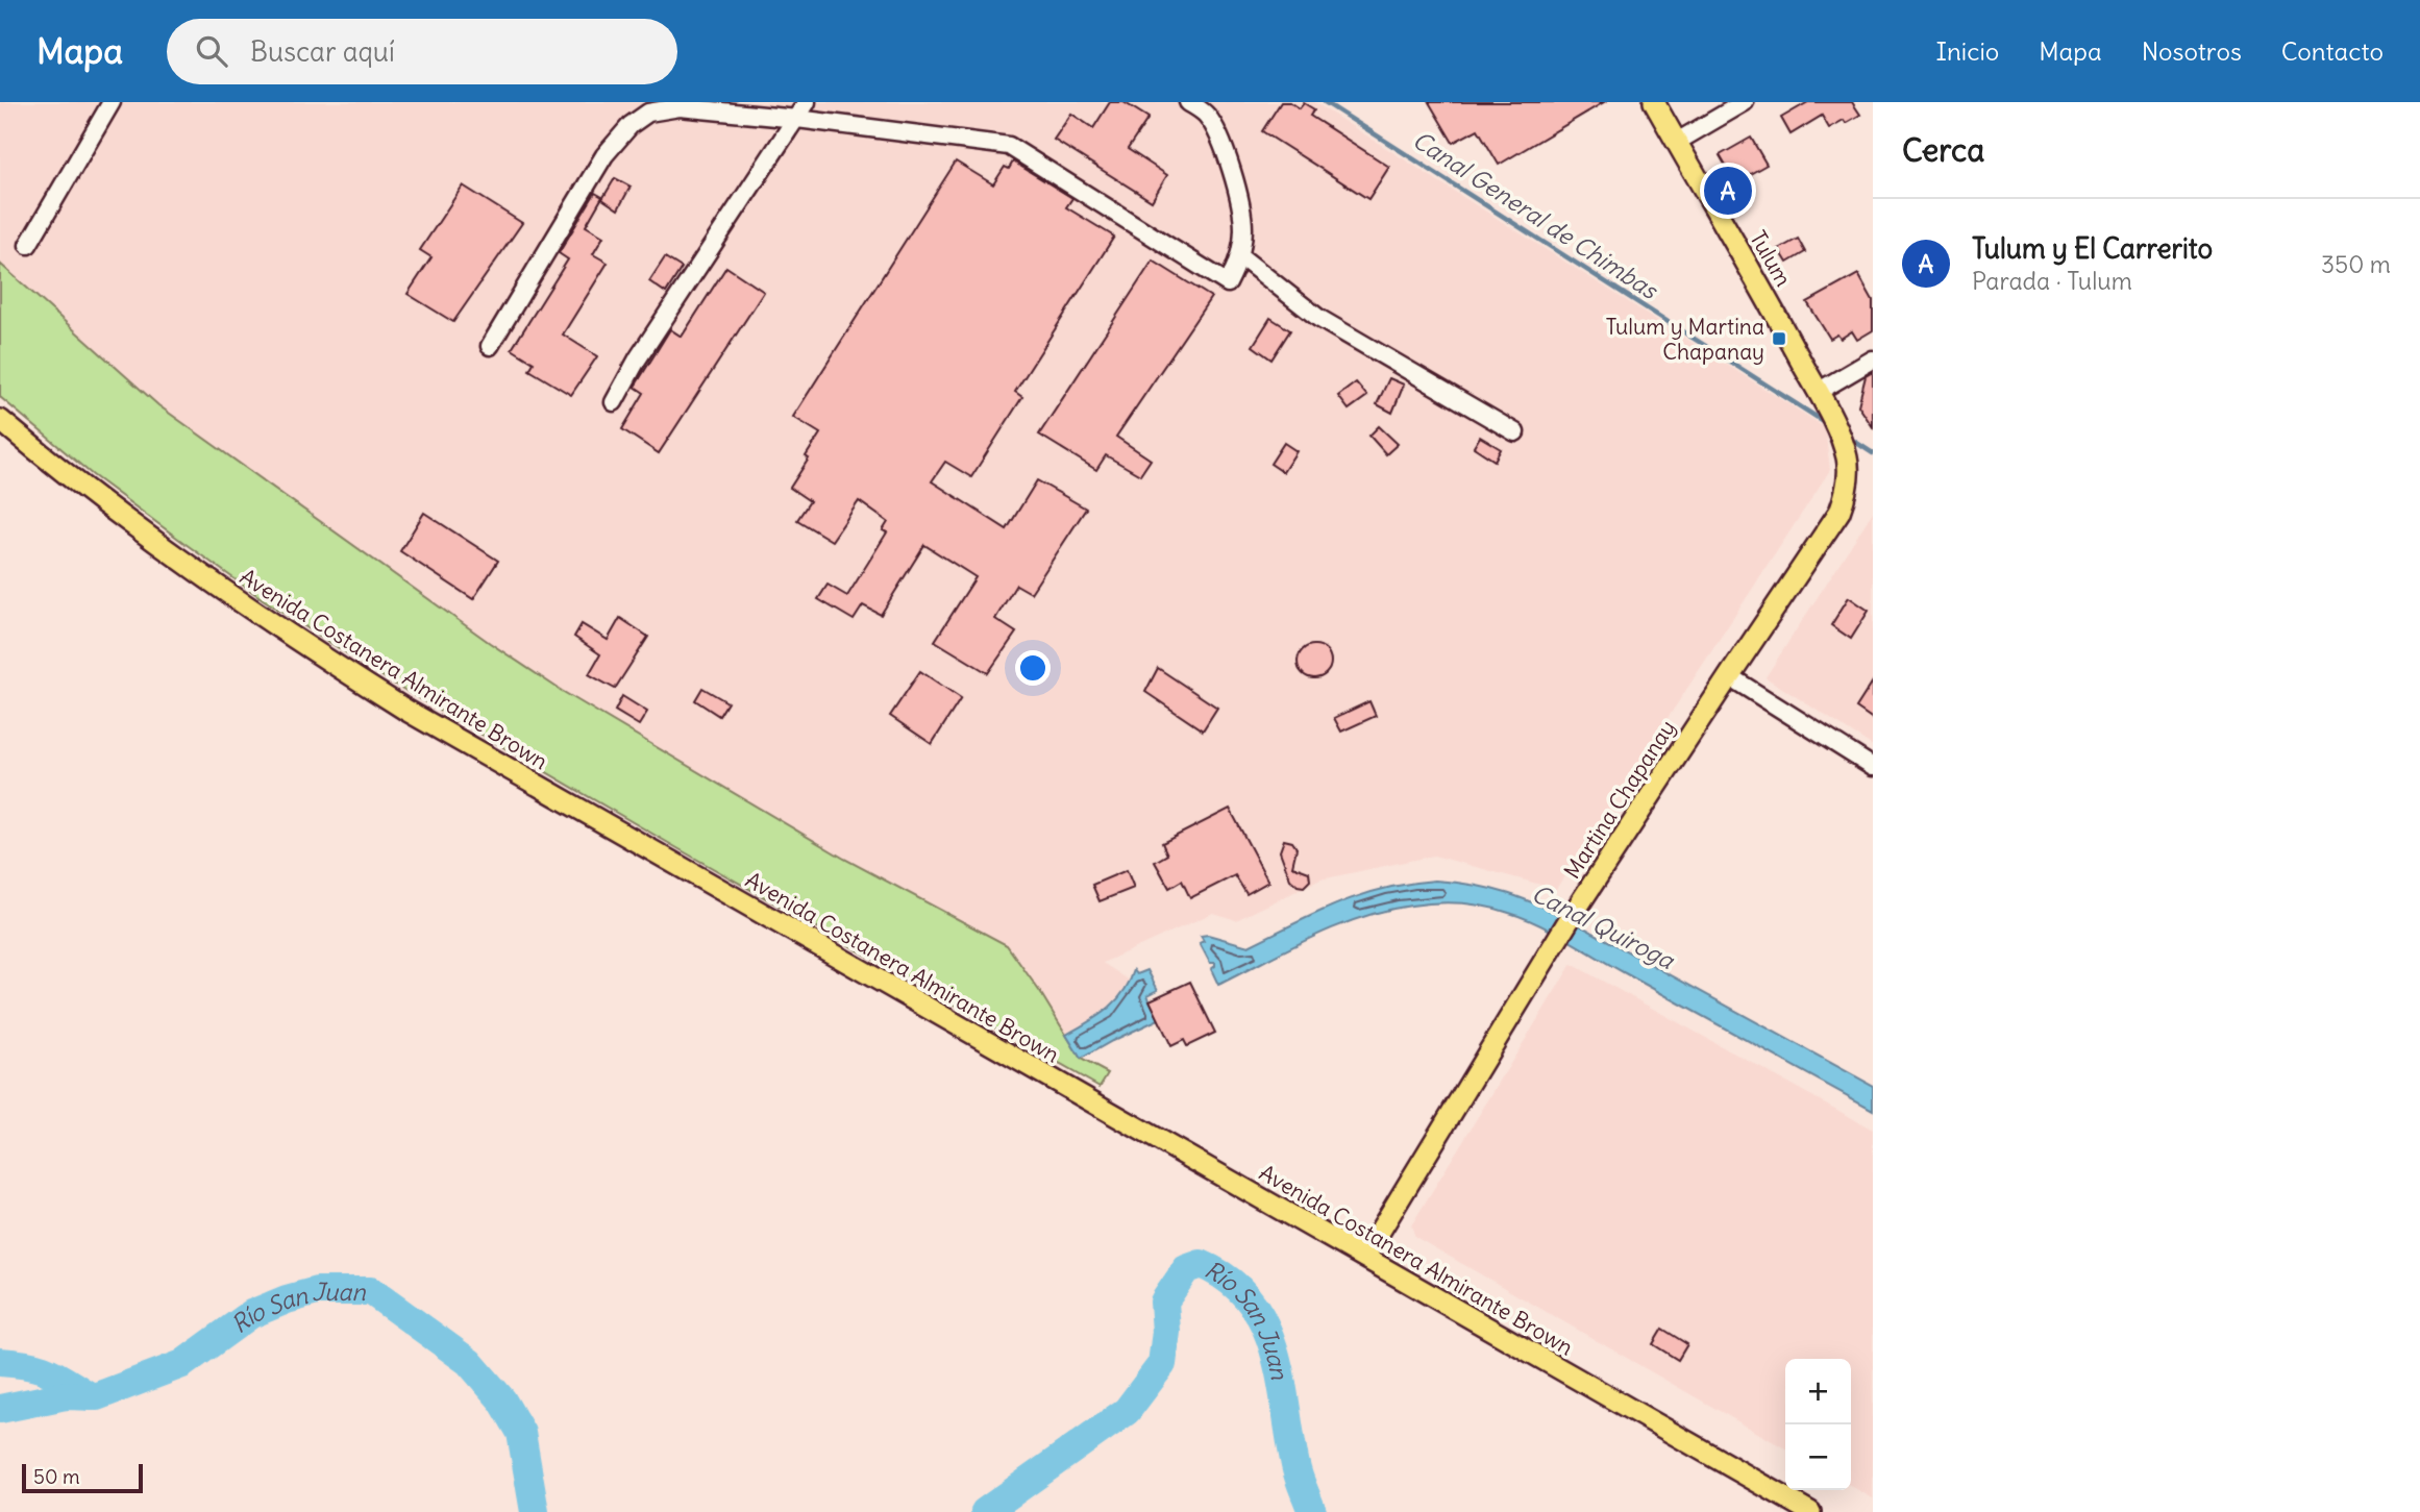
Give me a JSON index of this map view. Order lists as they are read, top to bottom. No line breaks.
{"streets":{"main road":["Tulum","Avenida Costanera Almirante Brown","Martina Chapanay"]},"crossings":[["Tulum","Martina Chapanay"],["Avenida Costanera Almirante Brown","Martina Chapanay"]],"water":["Canal General de Chimbas","Canal Quiroga","Río San Juan"],"places":{"transit":["Tulum y Martina Chapanay"]},"scale_bar":"50 m","page":{"header":"Mapa","search":"Buscar aquí","nav":["Inicio","Mapa","Nosotros","Contacto"],"heading":"Cerca","pins":"A","list":[{"mark":"A","name":"Tulum y El Carrerito","note":"Parada · Tulum","value":"350 m"}],"map_buttons":["+","−"],"scale":"50 m"}}
